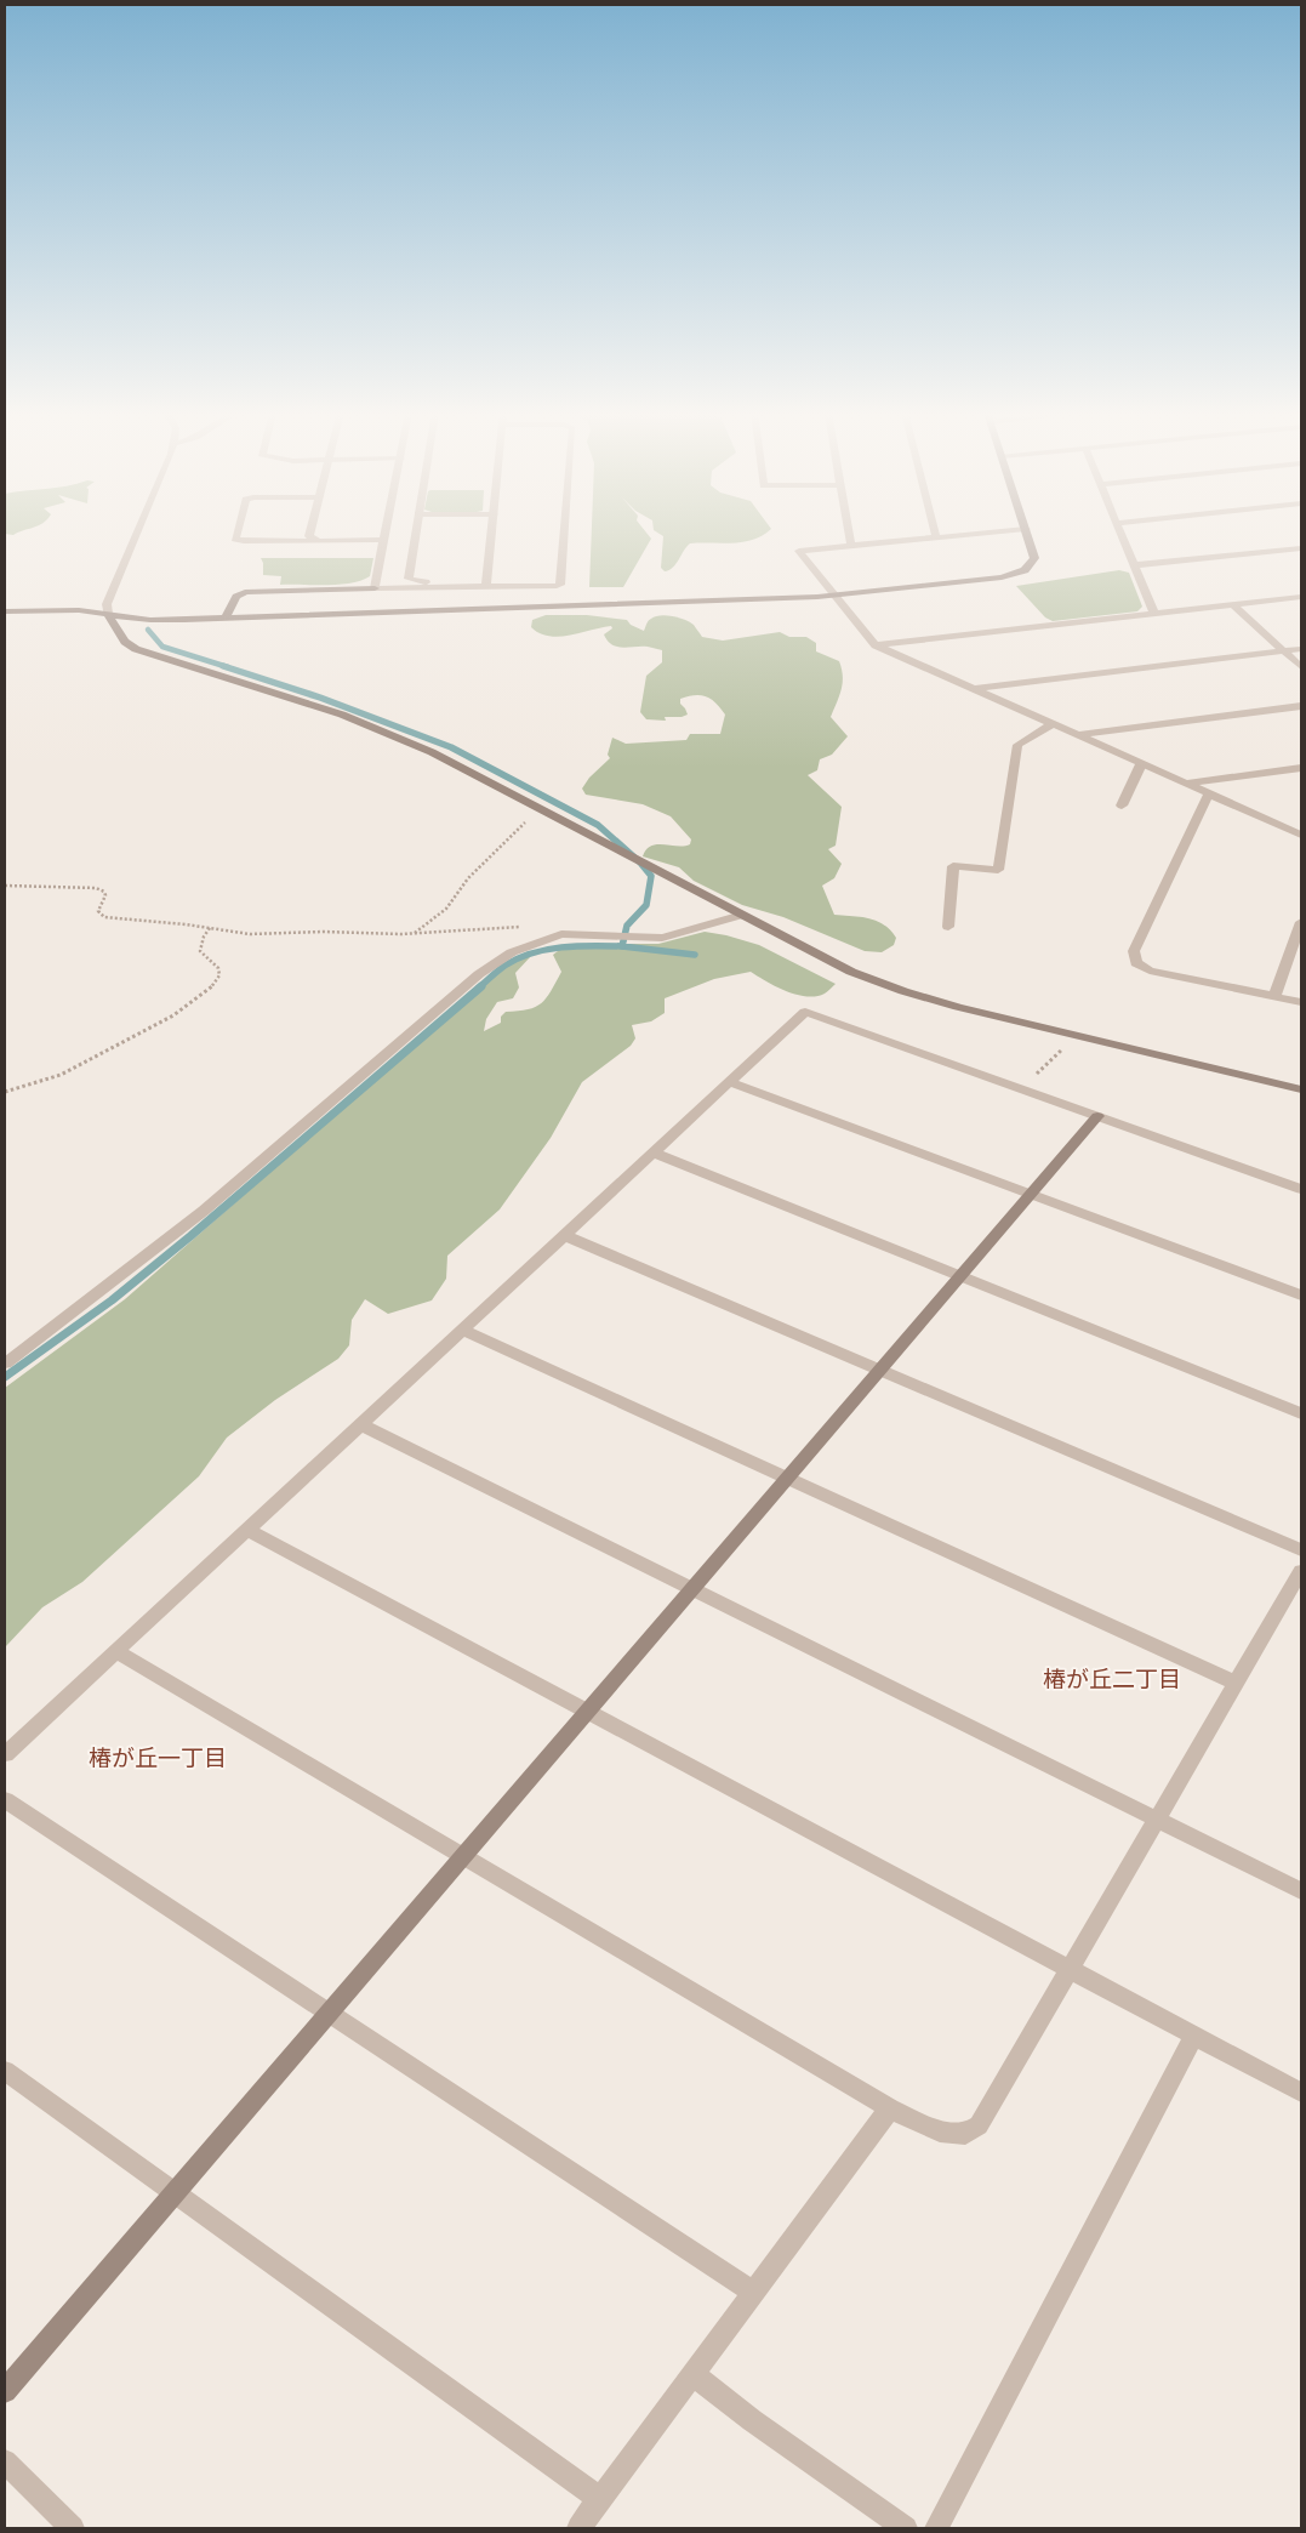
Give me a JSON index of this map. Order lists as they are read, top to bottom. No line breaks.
{"districts":["椿が丘二丁目","椿が丘一丁目"]}
